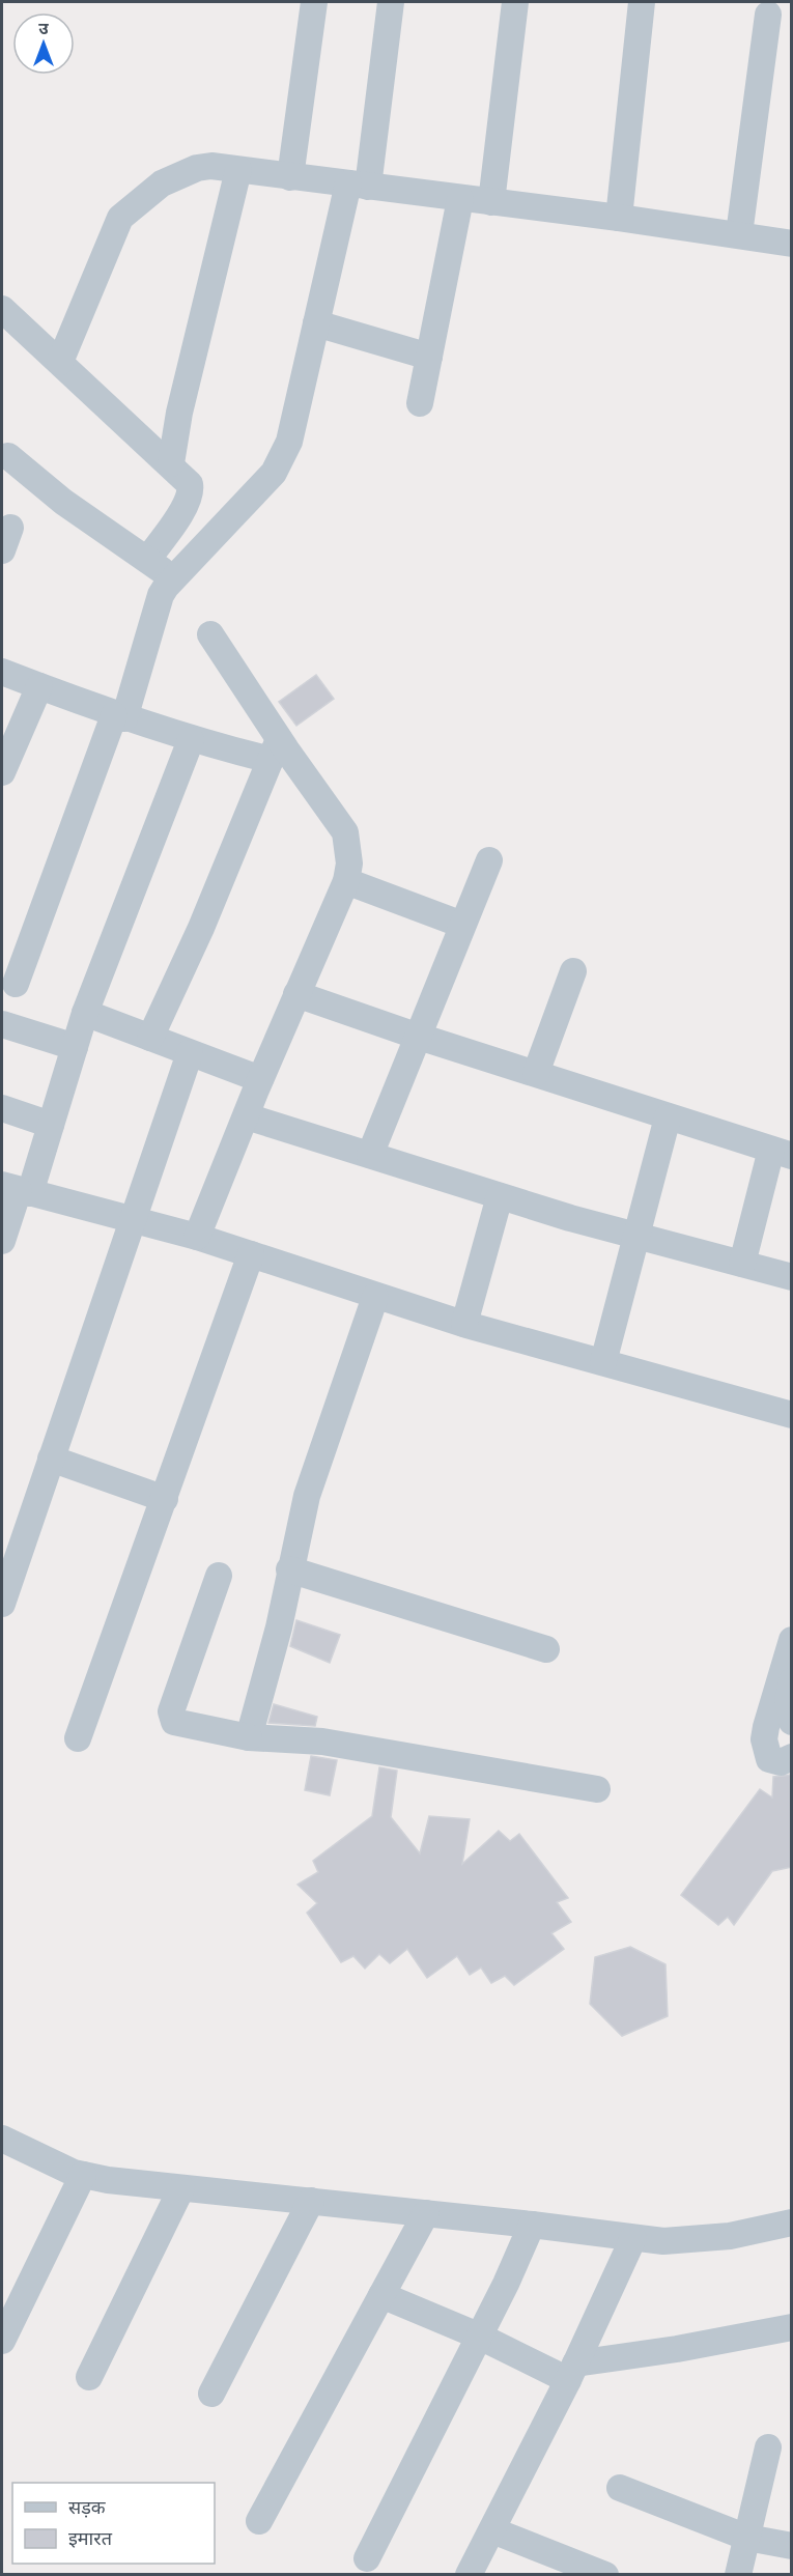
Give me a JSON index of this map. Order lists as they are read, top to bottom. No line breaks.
{"legend":["सड़क","इमारत"],"north":"top"}
